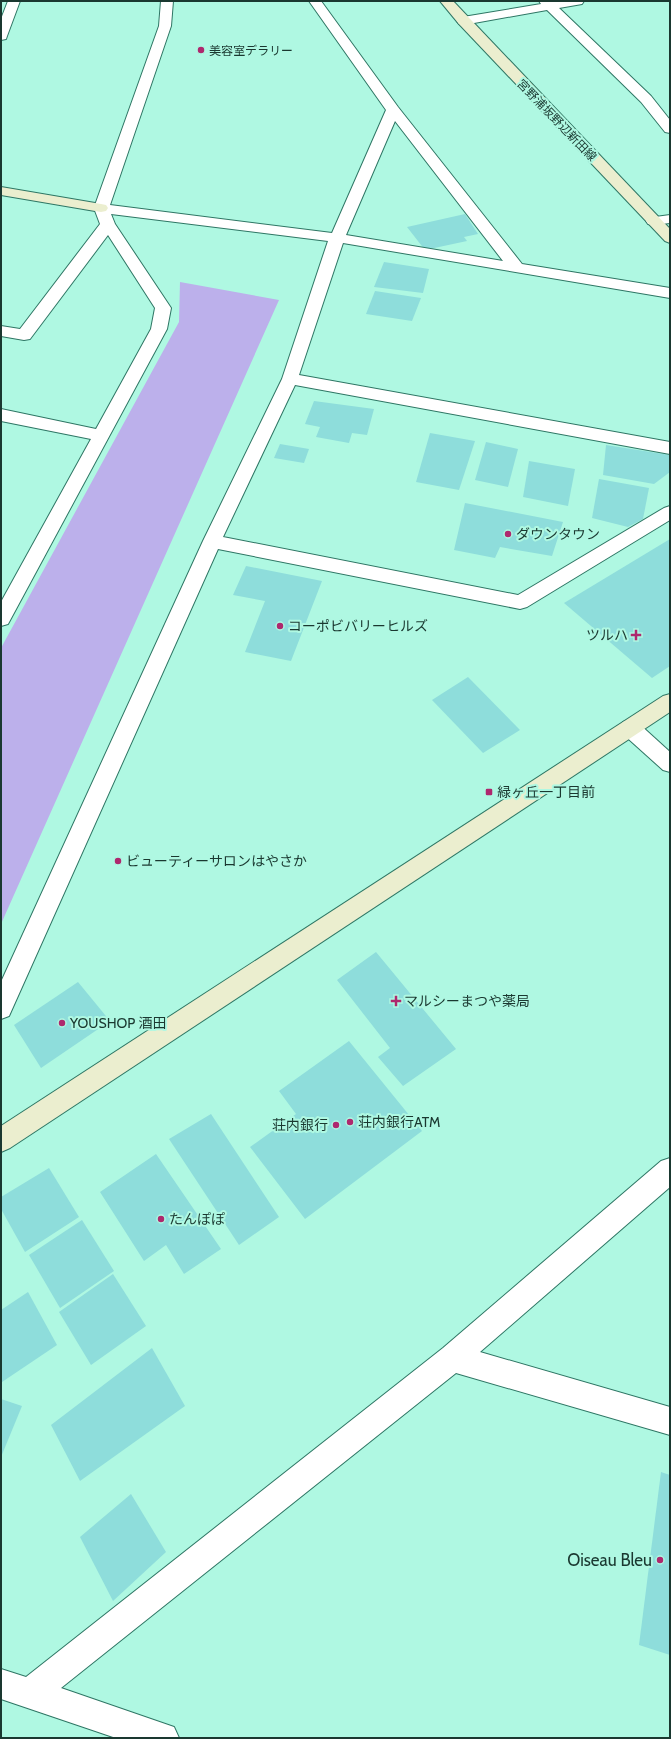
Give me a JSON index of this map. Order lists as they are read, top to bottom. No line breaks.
{"streets":{"street":["宮野浦坂野辺新田線"]},"places":{"other":["美容室デラリー","ダウンタウン","コーポビバリーヒルズ","ビューティーサロンはやさか","YOUSHOP 酒田","荘内銀行ATM","荘内銀行","たんぽぽ","Oiseau Bleu"],"health":["ツルハ","マルシーまつや薬局"],"transit":["緑ヶ丘一丁目前"]}}
